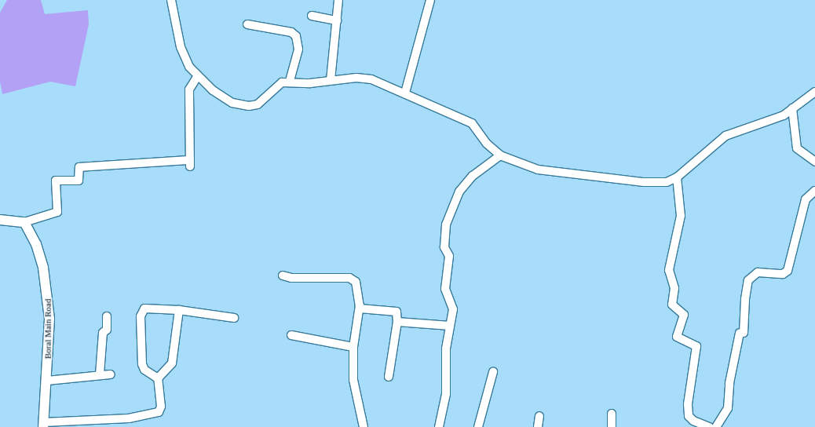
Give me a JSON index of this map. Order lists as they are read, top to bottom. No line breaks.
{"streets":{"main road":["Boral Main Road"]}}
